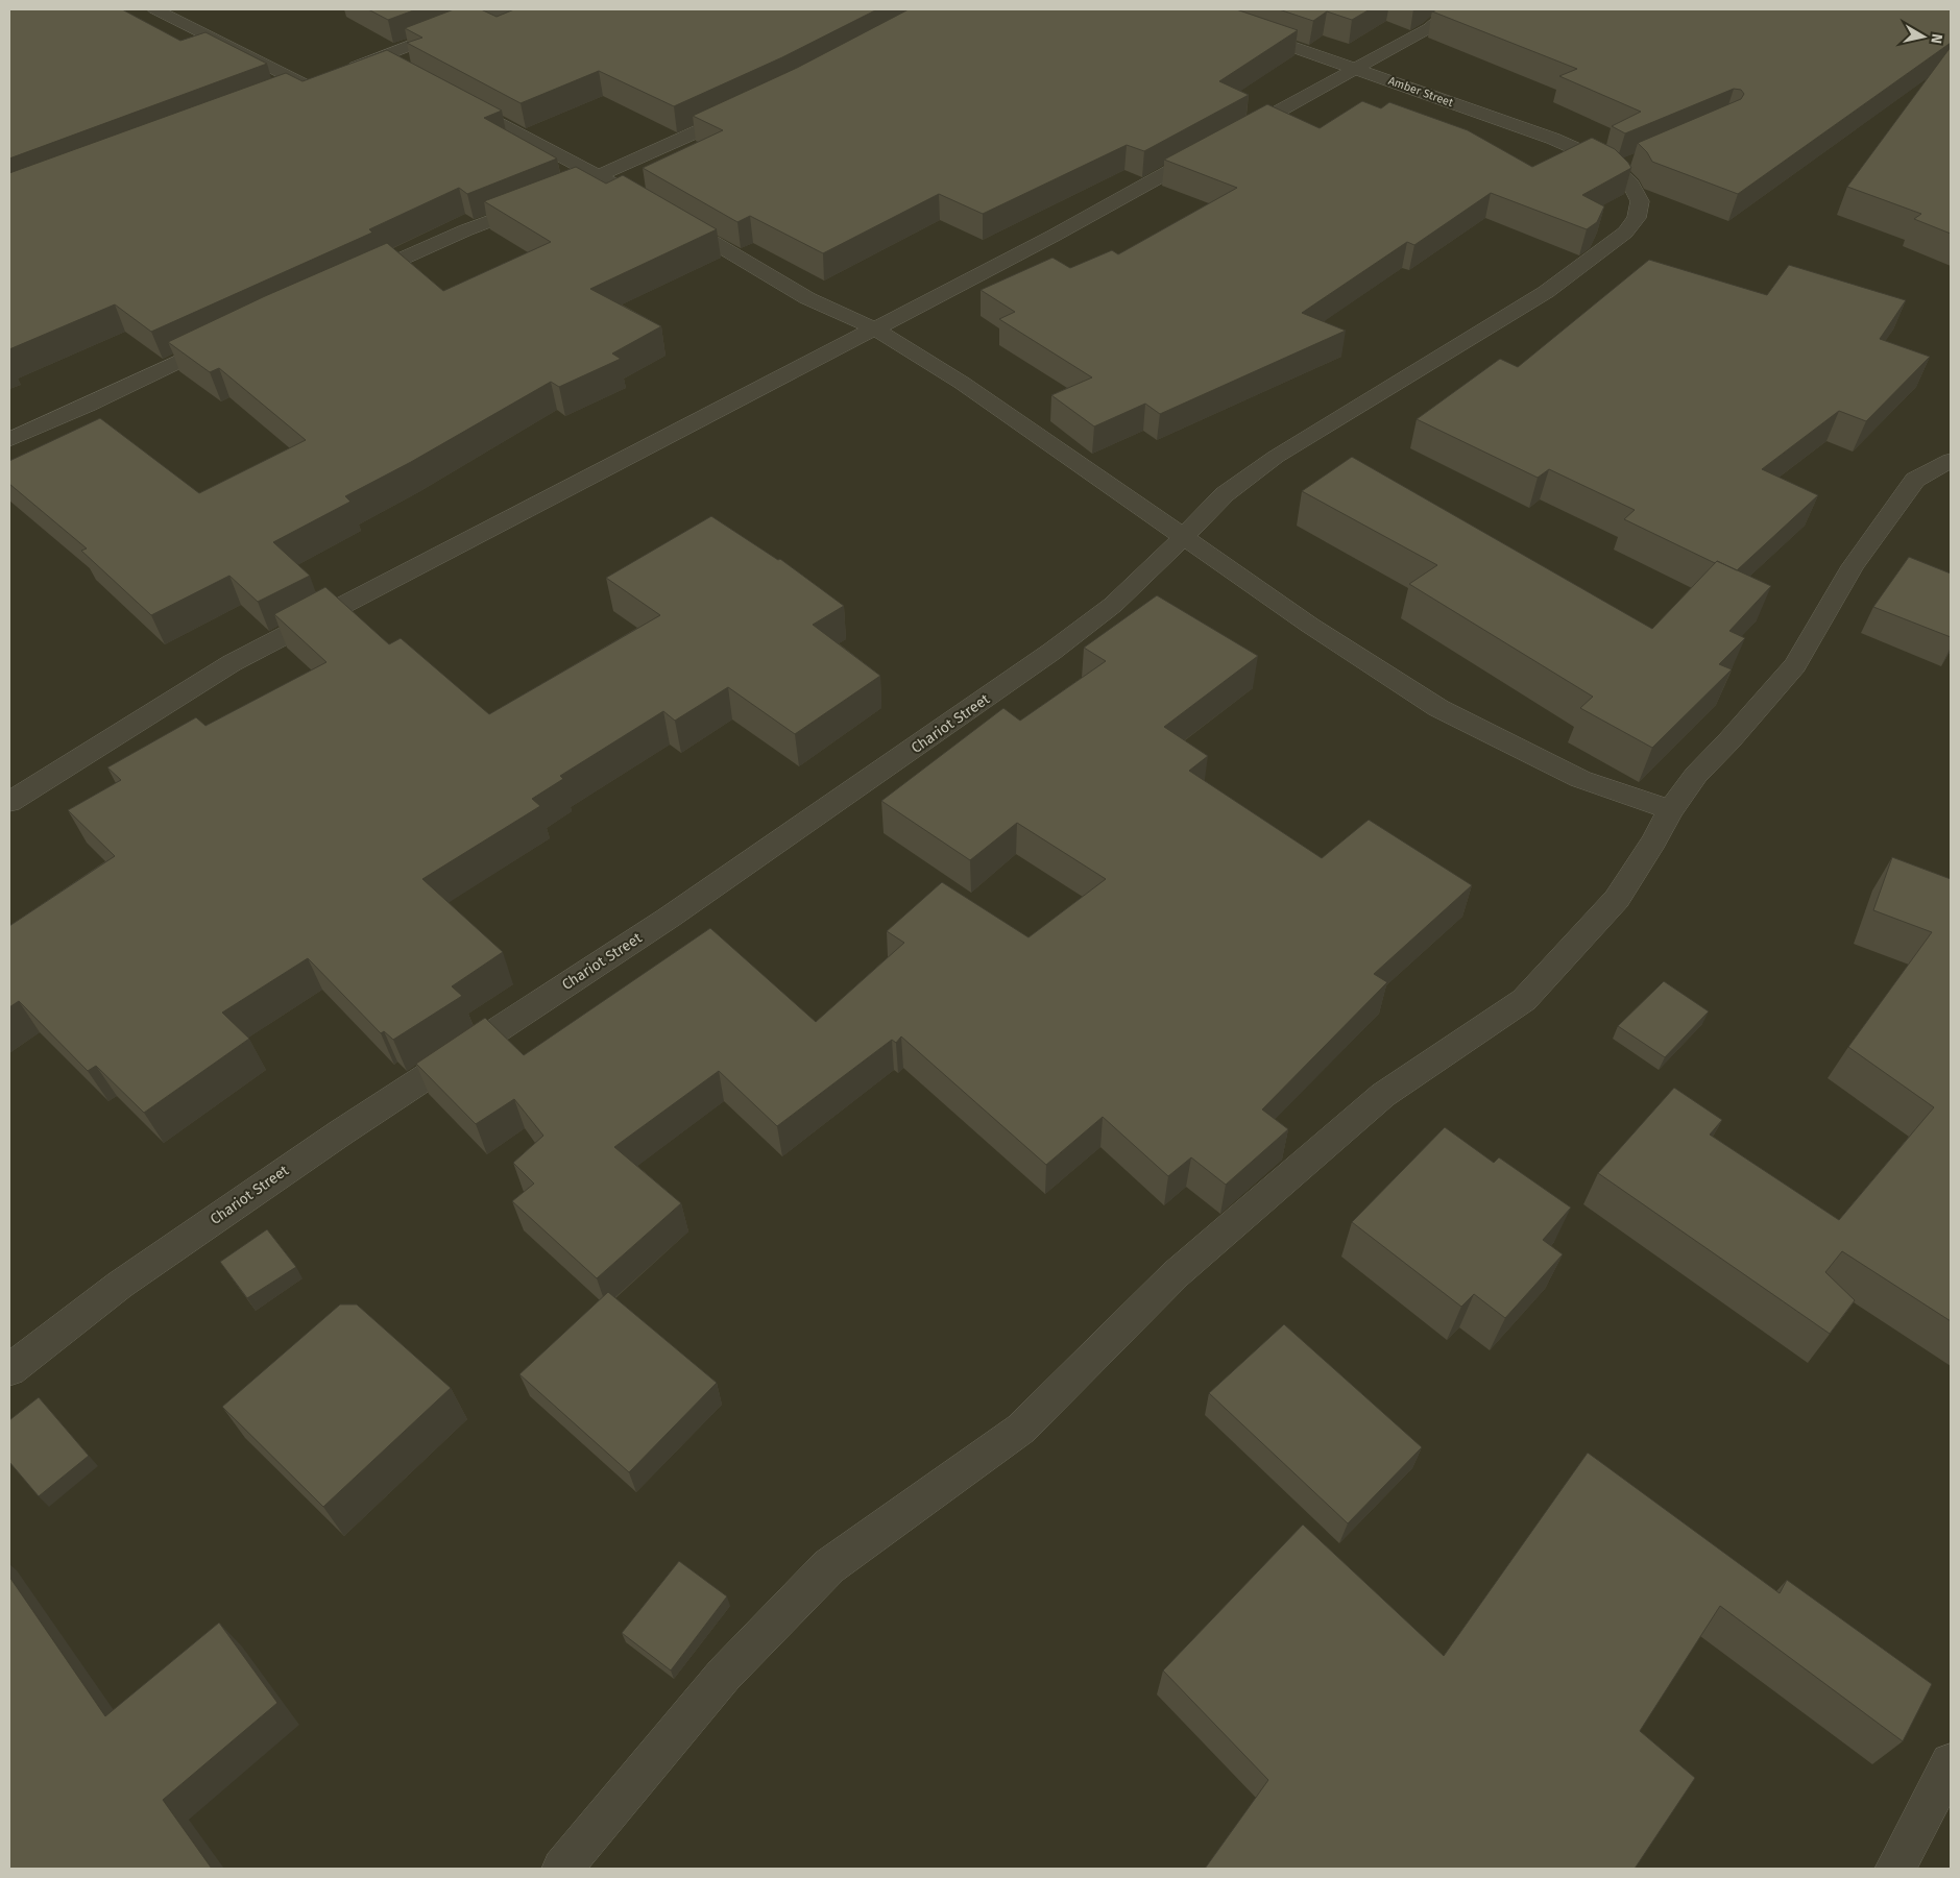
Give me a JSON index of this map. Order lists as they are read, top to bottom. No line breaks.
{"streets":{"street":["Amber Street","Chariot Street"]},"crossings":[["Amber Street","Chariot Street"]],"north":"right"}
